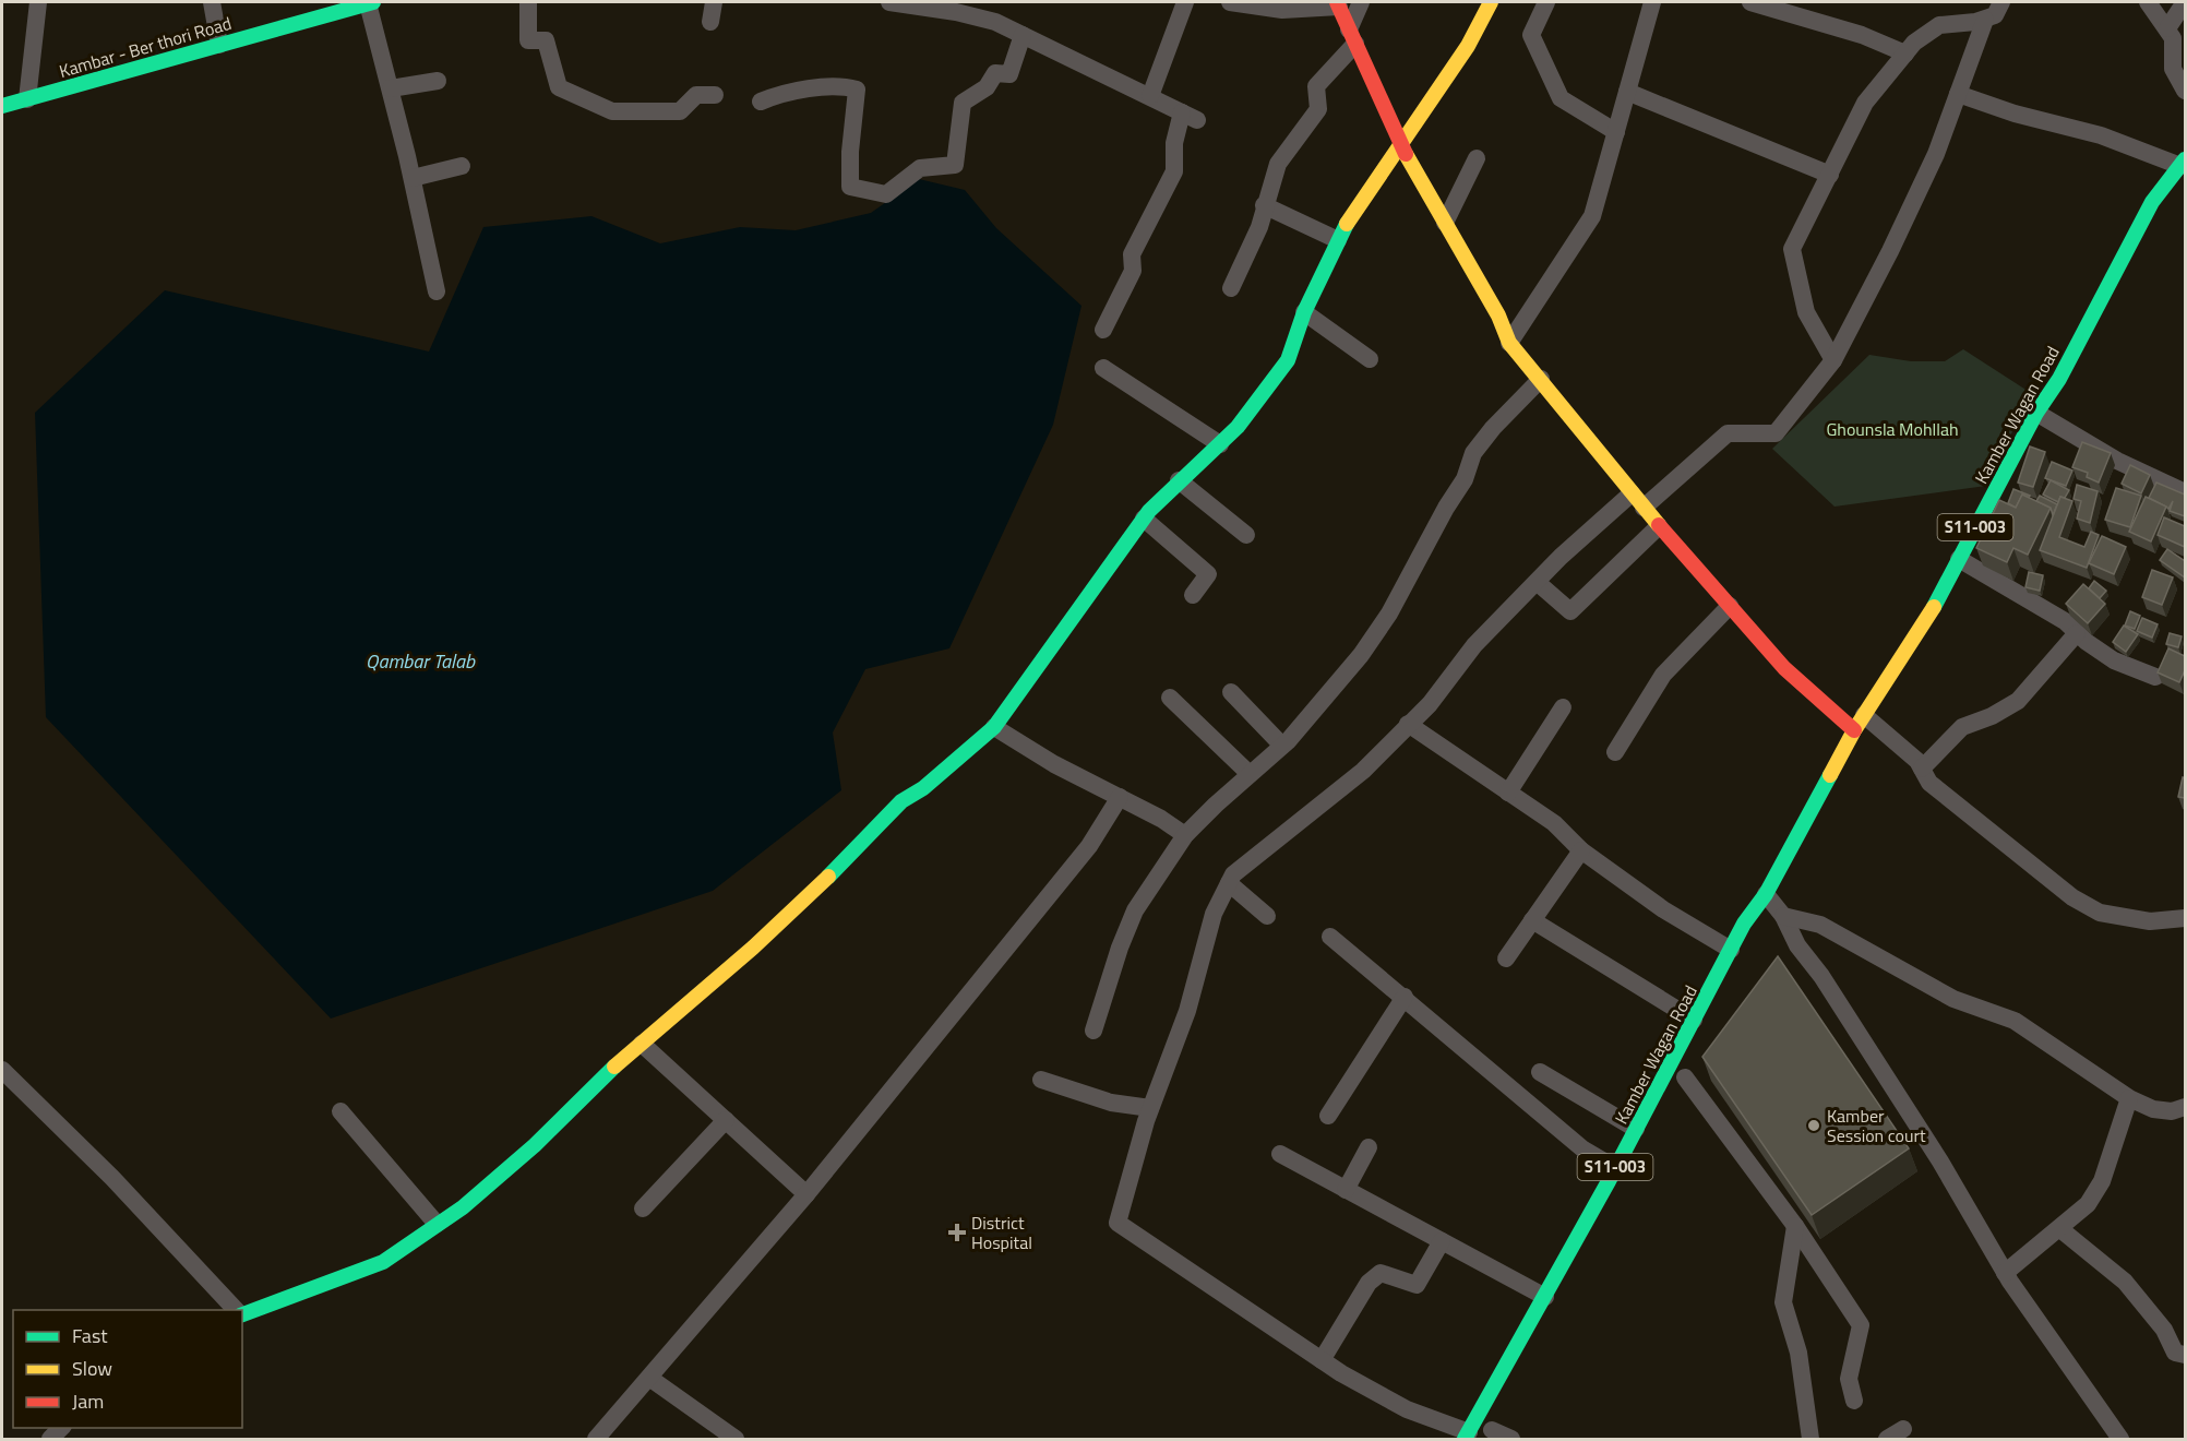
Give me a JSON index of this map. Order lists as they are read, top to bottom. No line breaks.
{"streets":{"main road":["Kambar - Ber thori Road","Kamber Wagan Road","S11-003"]},"water":["Qambar Talab"],"parks":["Ghounsla Mohllah"],"places":{"other":["Kamber Session court"],"health":["District Hospital"]},"legend":["Fast","Slow","Jam"]}
